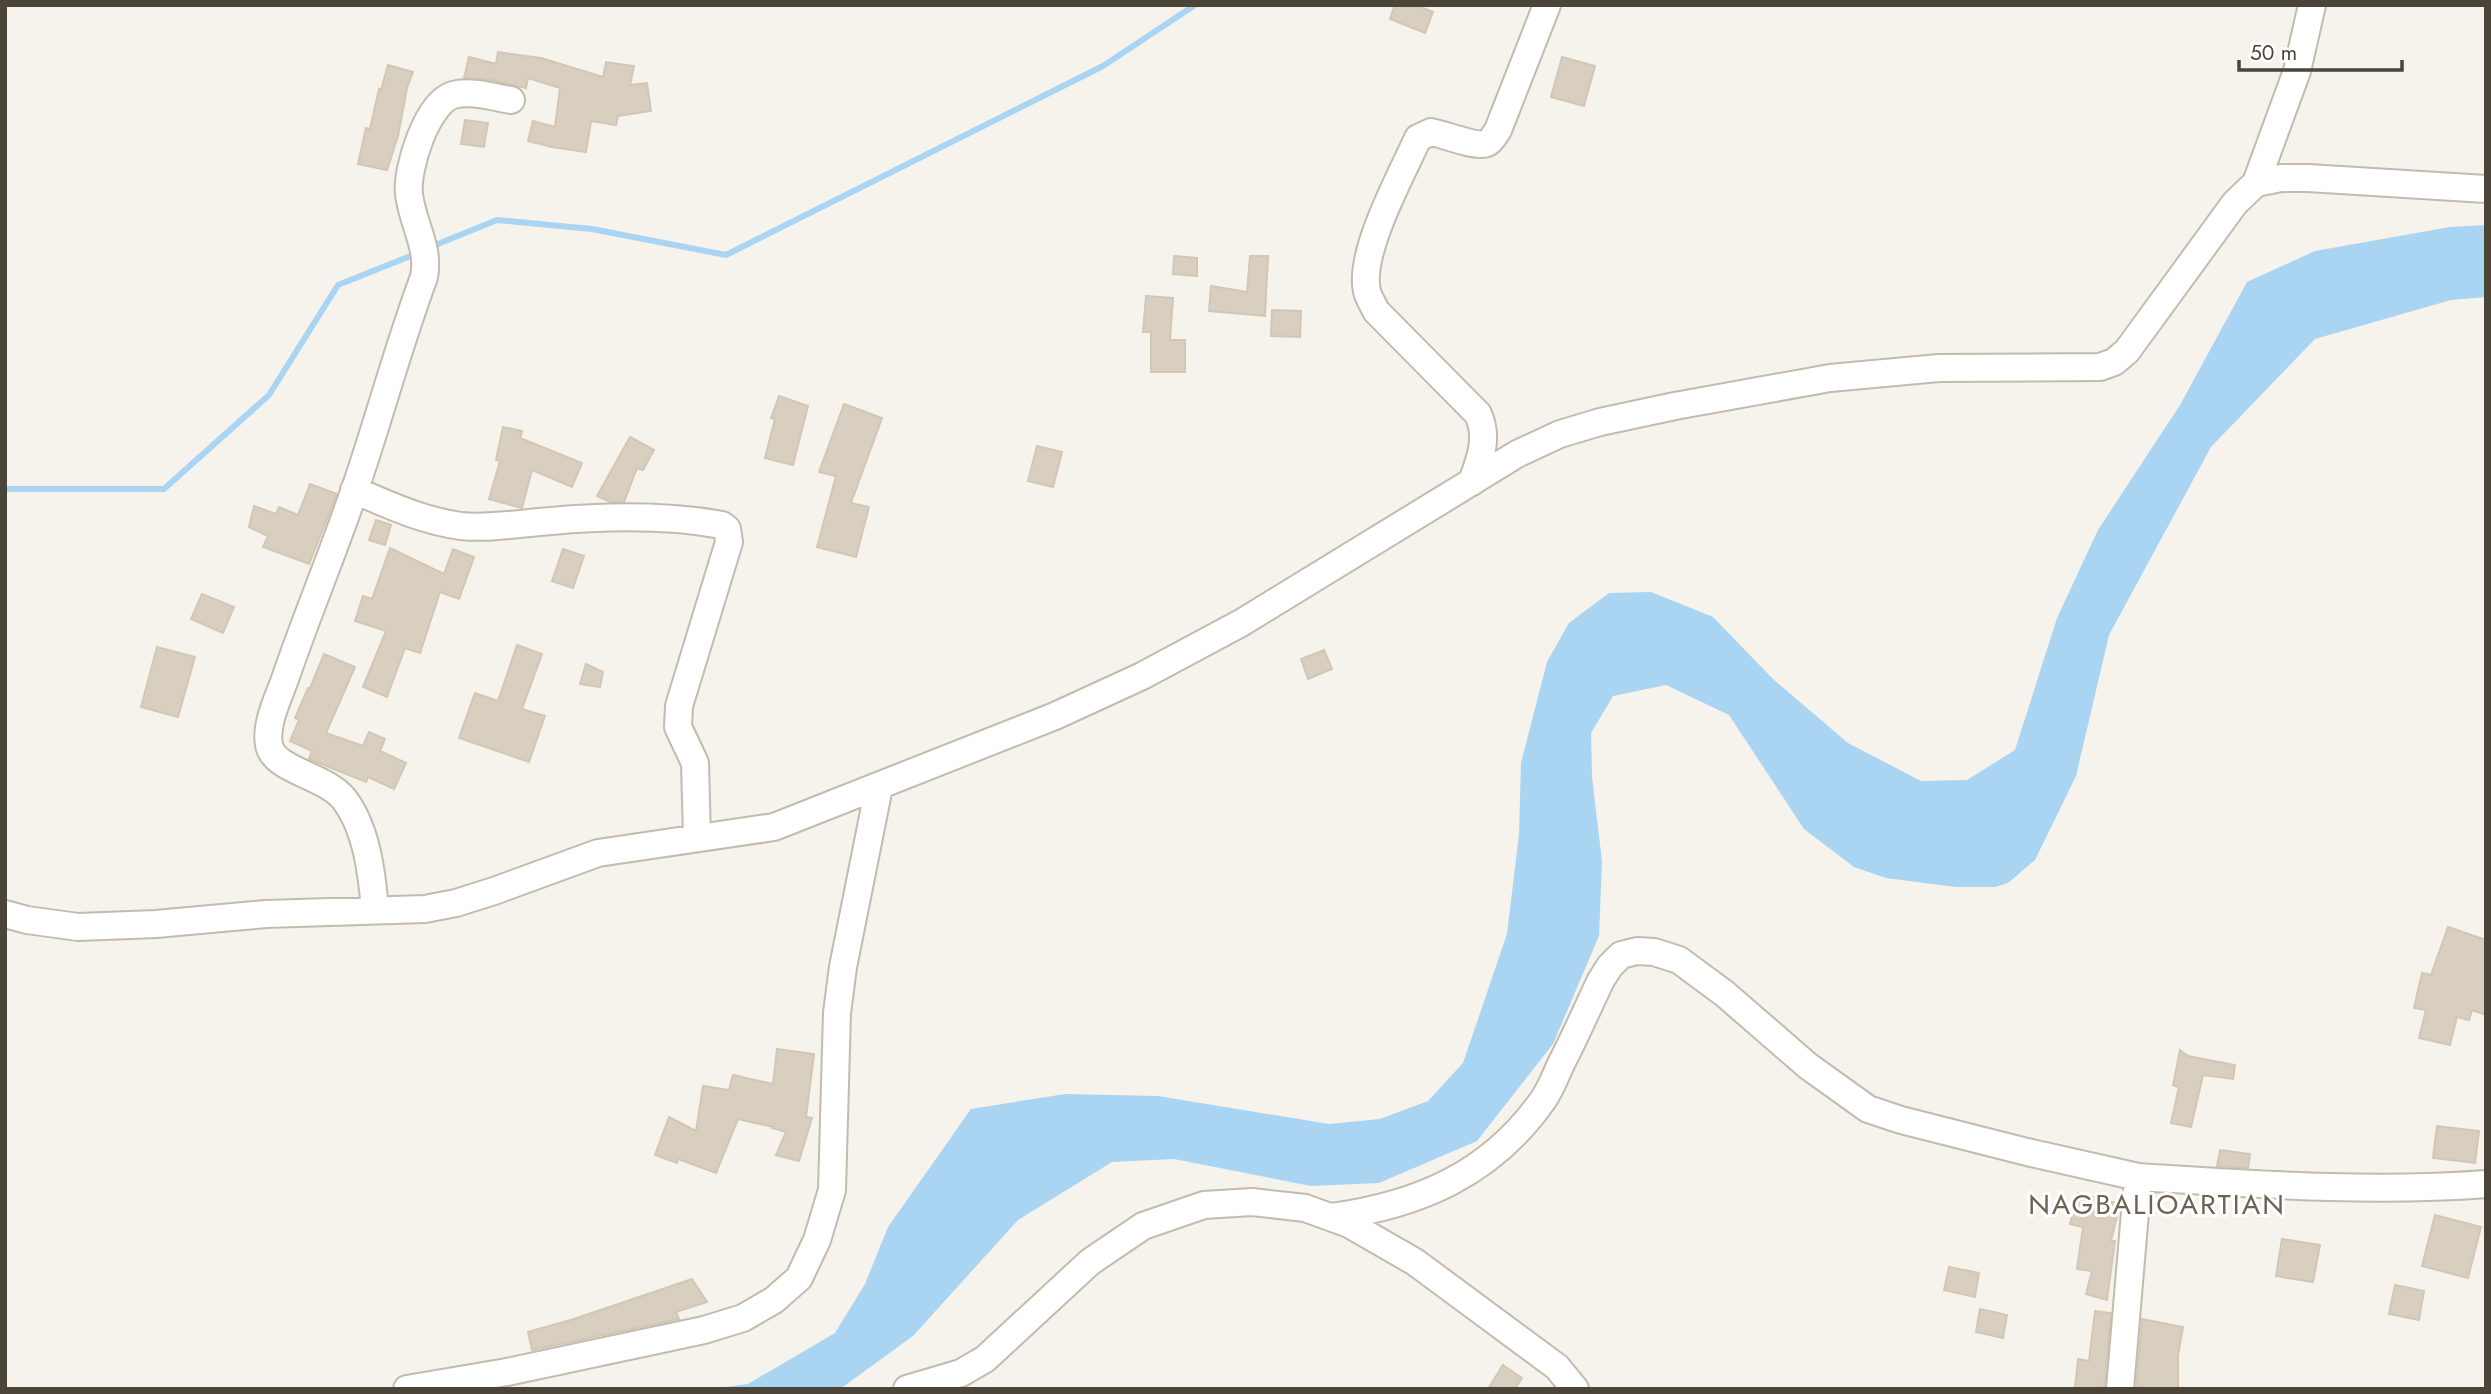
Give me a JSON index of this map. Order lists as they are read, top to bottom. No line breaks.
{"districts":["NAGBALIOARTIAN"],"scale_bar":"50 m"}
